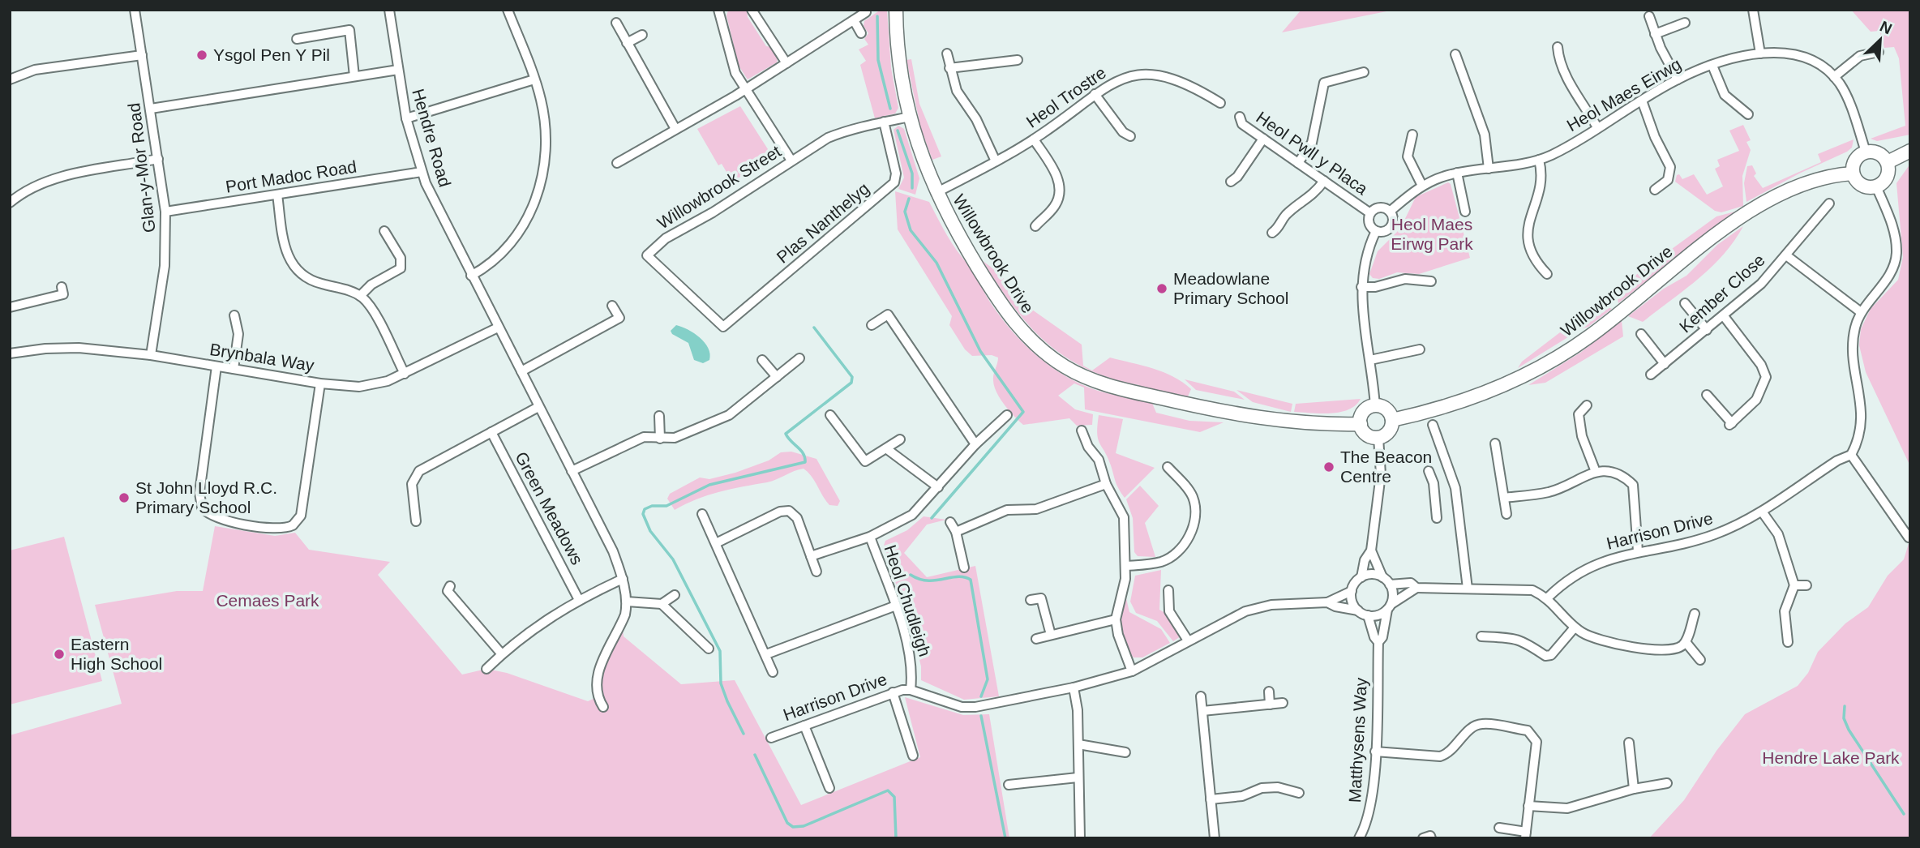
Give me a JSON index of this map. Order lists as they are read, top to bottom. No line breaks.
{"streets":{"street":["Heol Maes Eirwg","Heol Trostre","Hendre Road","Heol Pwll y Placa","Glan-y-Mor Road","Port Madoc Road","Willowbrook Street","Plas Nanthelyg","Willowbrook Drive","Kember Close","Brynbala Way","Green Meadows","Harrison Drive","Heol Chudleigh","Matthysens Way"]},"crossings":[["Heol Maes Eirwg","Heol Pwll y Placa"],["Heol Maes Eirwg","Willowbrook Drive"],["Heol Trostre","Willowbrook Drive"],["Hendre Road","Port Madoc Road"],["Hendre Road","Brynbala Way"],["Glan-y-Mor Road","Port Madoc Road"],["Glan-y-Mor Road","Brynbala Way"],["Willowbrook Street","Plas Nanthelyg"],["Willowbrook Street","Willowbrook Drive"],["Harrison Drive","Heol Chudleigh"]],"parks":["Heol Maes Eirwg Park","Cemaes Park","Hendre Lake Park"],"places":["Ysgol Pen Y Pil","Meadowlane Primary School","The Beacon Centre","St John Lloyd R.C. Primary School","Eastern High School"],"north":"top right"}
